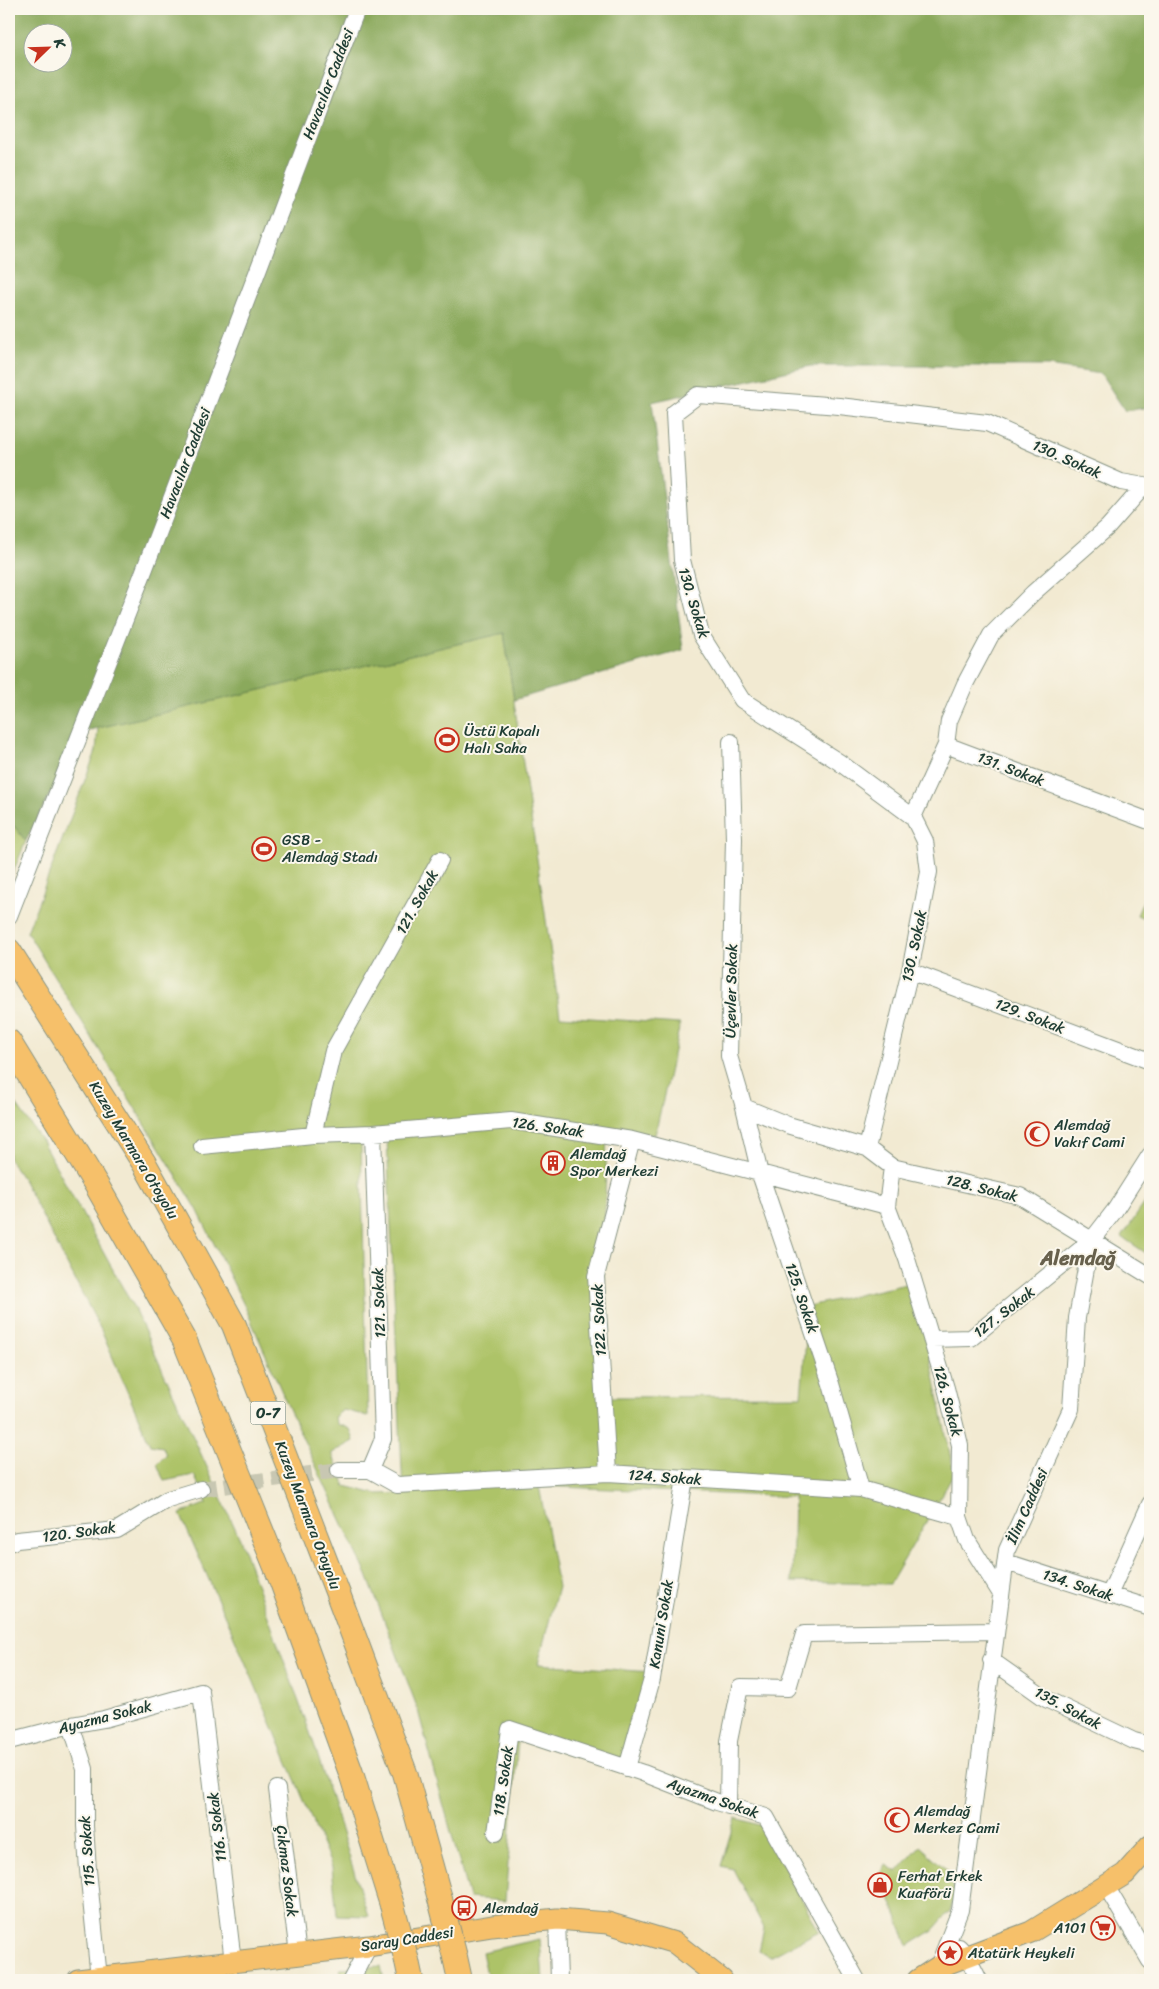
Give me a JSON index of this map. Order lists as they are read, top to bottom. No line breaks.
{"streets":{"highway":["Kuzey Marmara Otoyolu","O-7"],"main road":["Saray Caddesi"],"street":["Havacılar Caddesi","130. Sokak","131. Sokak","121. Sokak","Üçevler Sokak","129. Sokak","126. Sokak","128. Sokak","125. Sokak","127. Sokak","122. Sokak","124. Sokak","İlim Caddesi","120. Sokak","134. Sokak","Kanuni Sokak","135. Sokak","Ayazma Sokak","118. Sokak","116. Sokak","115. Sokak","Çıkmaz Sokak"]},"crossings":[["130. Sokak","129. Sokak"],["121. Sokak","126. Sokak"],["121. Sokak","124. Sokak"],["Üçevler Sokak","125. Sokak"],["126. Sokak","128. Sokak"],["126. Sokak","125. Sokak"],["126. Sokak","127. Sokak"],["126. Sokak","122. Sokak"],["126. Sokak","124. Sokak"],["126. Sokak","İlim Caddesi"],["128. Sokak","127. Sokak"],["128. Sokak","İlim Caddesi"],["125. Sokak","124. Sokak"],["127. Sokak","İlim Caddesi"],["122. Sokak","124. Sokak"],["124. Sokak","Kanuni Sokak"],["İlim Caddesi","134. Sokak"],["İlim Caddesi","135. Sokak"],["Kanuni Sokak","Ayazma Sokak"],["Ayazma Sokak","118. Sokak"],["Ayazma Sokak","116. Sokak"],["Ayazma Sokak","115. Sokak"],["116. Sokak","Saray Caddesi"],["115. Sokak","Saray Caddesi"],["Çıkmaz Sokak","Saray Caddesi"]],"districts":["Alemdağ"],"places":{"sports":["Üstü Kapalı Halı Saha","GSB - Alemdağ Stadı"],"mosque":["Alemdağ Vakıf Cami","Alemdağ Merkez Cami"],"building":["Alemdağ Spor Merkezi"],"shop":["Ferhat Erkek Kuaförü"],"bus stop":["Alemdağ"],"supermarket":["A101"],"place":["Atatürk Heykeli"]},"north":"top right"}
